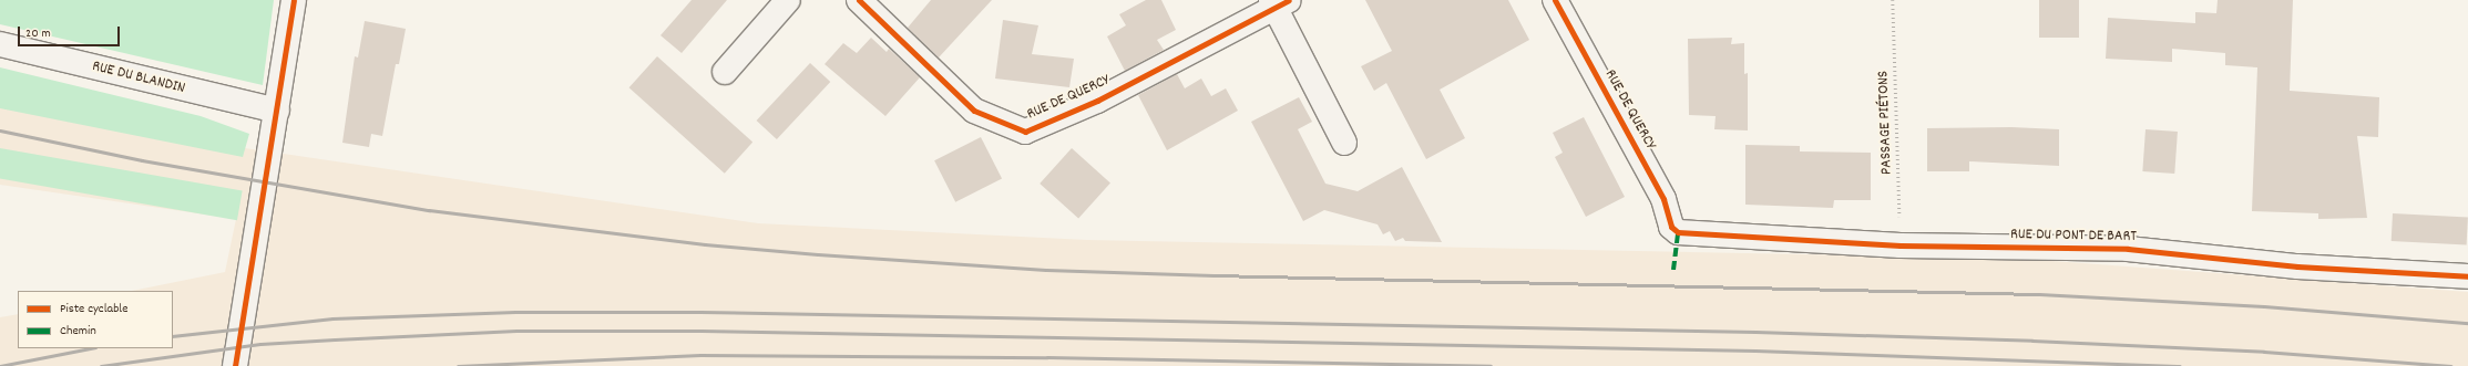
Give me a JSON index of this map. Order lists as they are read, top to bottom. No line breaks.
{"streets":{"street":["RUE DU BLANDIN","RUE DE QUERCY","RUE DU PONT DE BART"],"path":["PASSAGE PIÉTONS"]},"crossings":[["RUE DE QUERCY","RUE DU PONT DE BART"],["PASSAGE PIÉTONS","RUE DU PONT DE BART"]],"legend":["Piste cyclable","Chemin"],"scale_bar":"20 m"}
